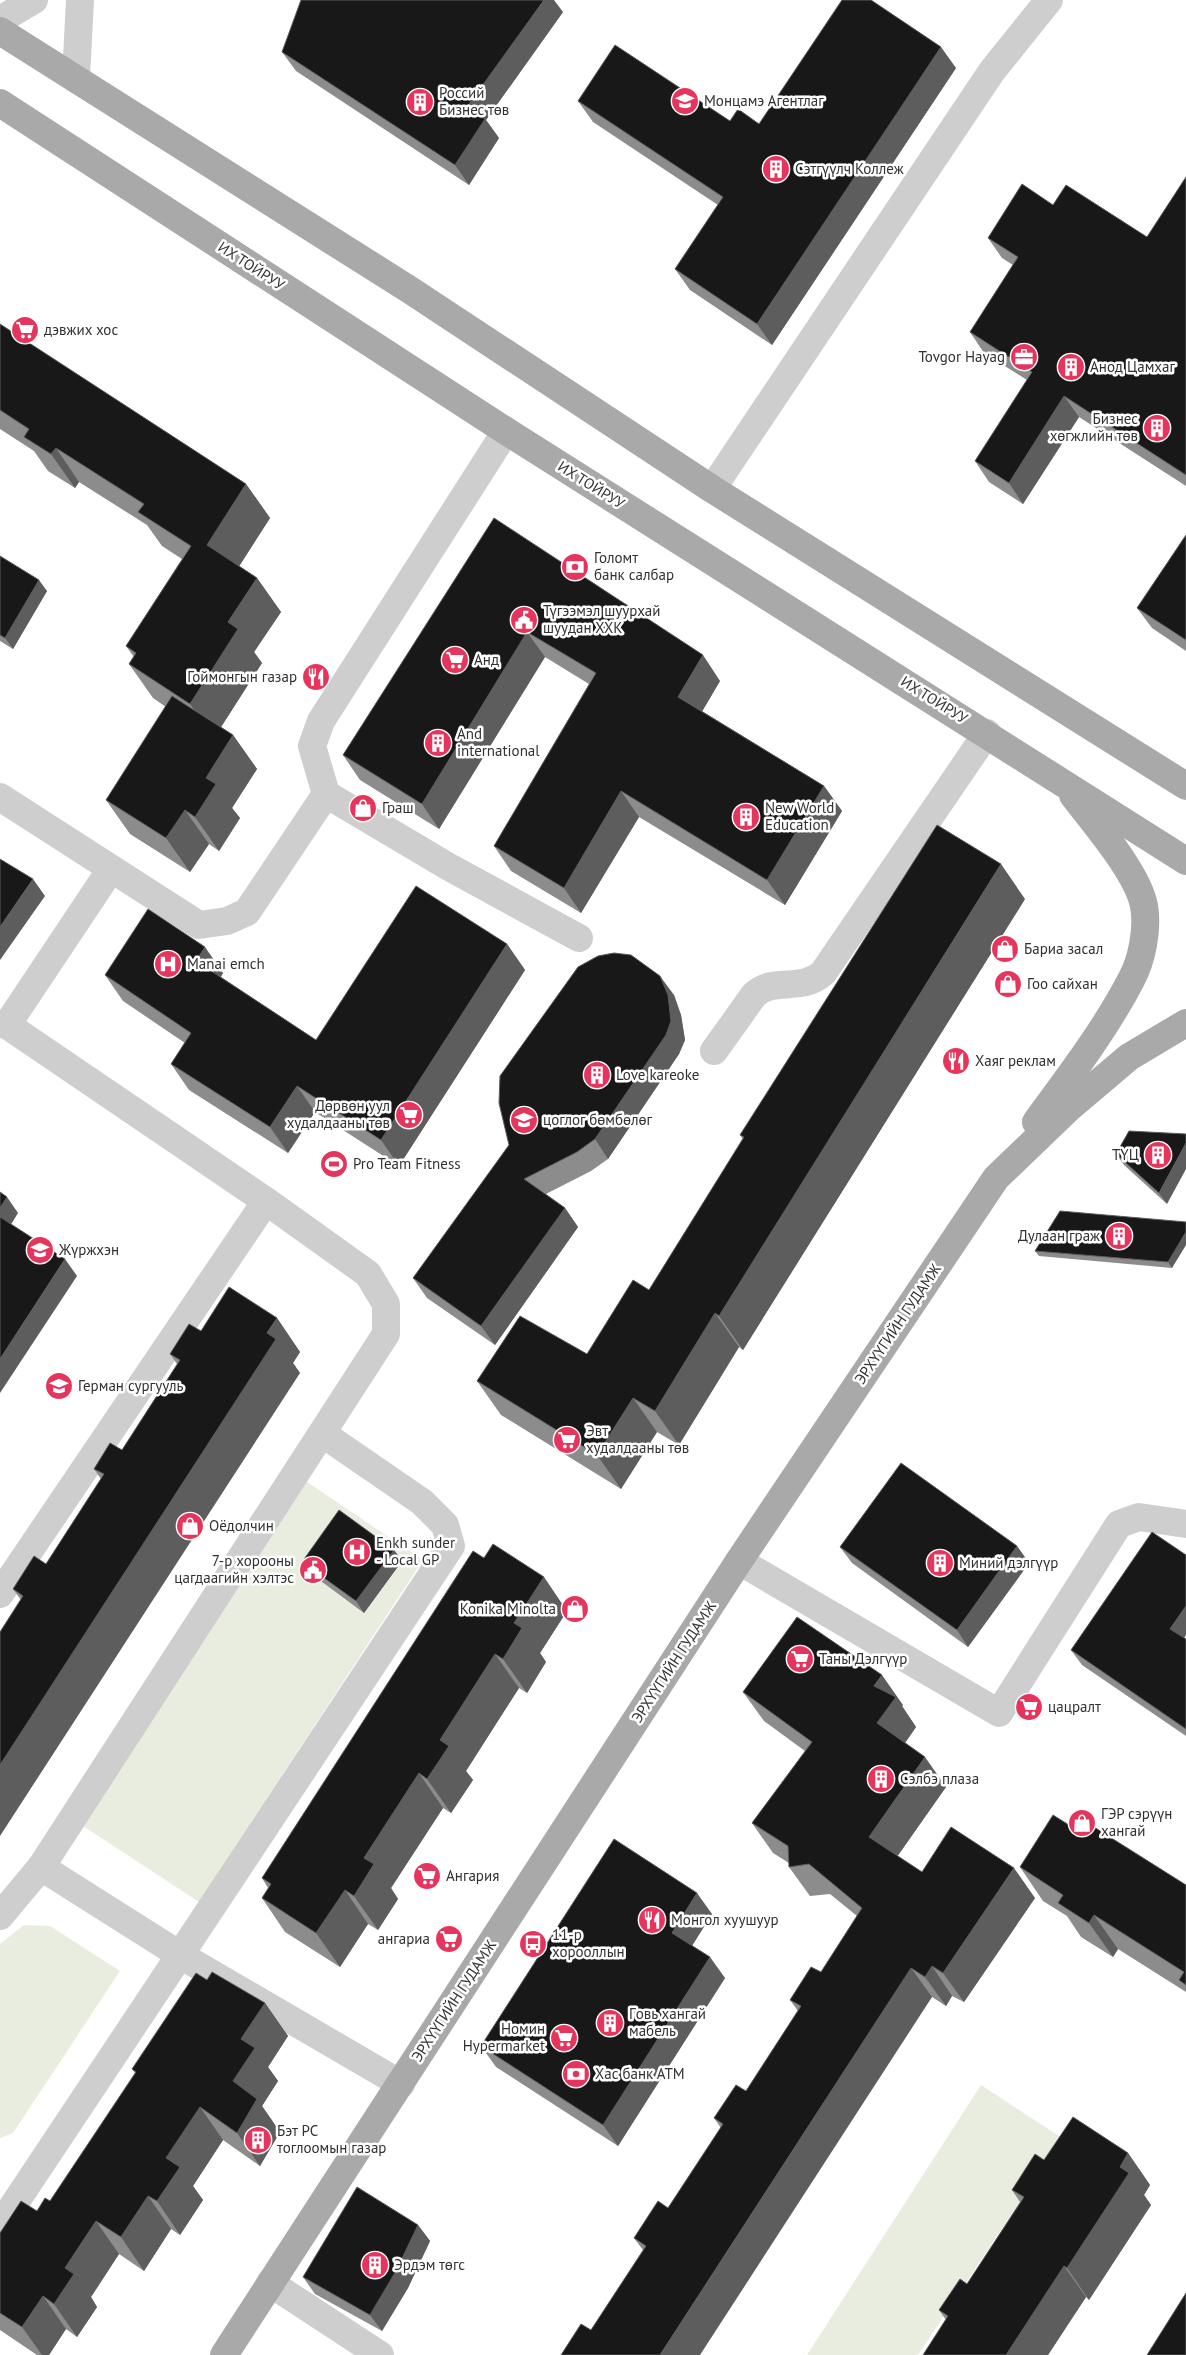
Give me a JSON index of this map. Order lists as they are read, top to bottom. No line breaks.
{"streets":{"main road":["ИХ ТОЙРУУ","ЭРХҮҮГИЙН ГУДАМЖ"]},"places":{"school or university":["Монцамэ Агентлаг","цоглог бөмбөлөг","Жүржхэн","Герман сургууль"],"building":["Россий Бизнес төв","Сэтгүүлч Коллеж","Анод Цамхаг","Бизнес хөгжлийн төв","And international","New World Education","Love kareoke","ТҮЦ","Дулаан граж","Миний дэлгүүр","Сэлбэ плаза","Гoвь хангай мабель","Бэт PC тоглоомын газар","Эрдэм төгс"],"supermarket":["дэвжих хос","Анд","Дөрвөн уул худалдааны төв","Эвт худалдааны төв","Таны Дэлгүүр","цацралт","Ангария","ангариа","Номин Hypermarket"],"office":["Tovgor Hayag"],"bank":["Голомт банк салбар","Хас банк АТМ"],"public building":["Түгээмэл шуурхай шуудан ХХК","7-р хорооны цагдаагийн хэлтэс"],"restaurant":["Гоймонгын газар","Хаяг реклам","Монгол хуушуур"],"shop":["Граш","Бариа засал","Гоо сайхан","Oёдолчин","Konika Minolta","ГЭР сэрүүн хангай"],"hospital":["Manai emch","Enkh sunder - Local GP"],"sports":["Pro Team Fitness"],"bus stop":["11-р хорооллын"]}}
